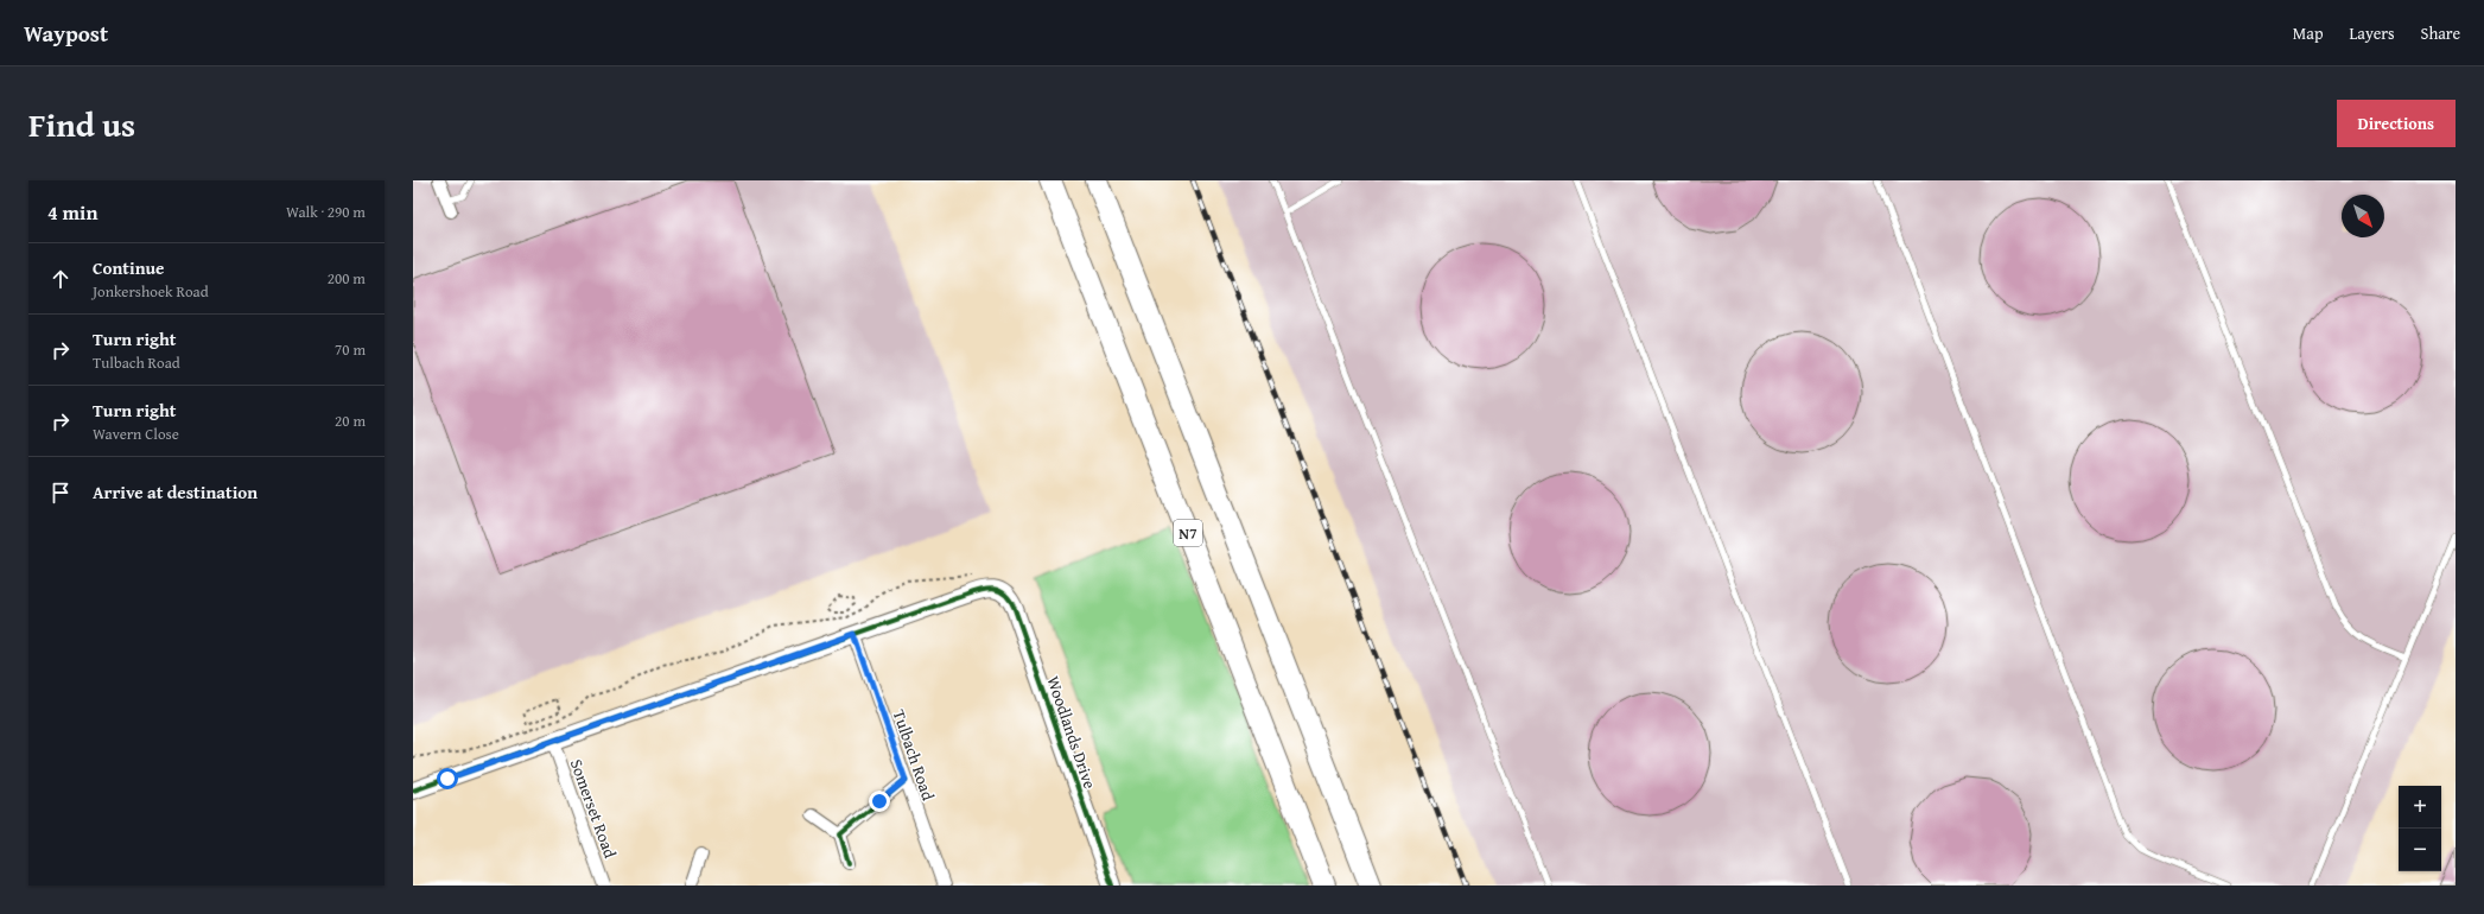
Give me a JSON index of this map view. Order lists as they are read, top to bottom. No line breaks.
{"streets":{"highway":["N7"],"street":["Woodlands Drive","Tulbach Road","Somerset Road"]},"crossings":[["Woodlands Drive","Tulbach Road"]],"north":"bottom right","page":{"header":"Waypost","nav":["Map","Layers","Share"],"title":"Find us","buttons":"Directions","heading":["4 min","Walk · 290 m"],"list":[["Continue","Jonkershoek Road","200 m"],["Turn right","Tulbach Road","70 m"],["Turn right","Wavern Close","20 m"],"Arrive at destination"],"map_buttons":["+","−"]}}
